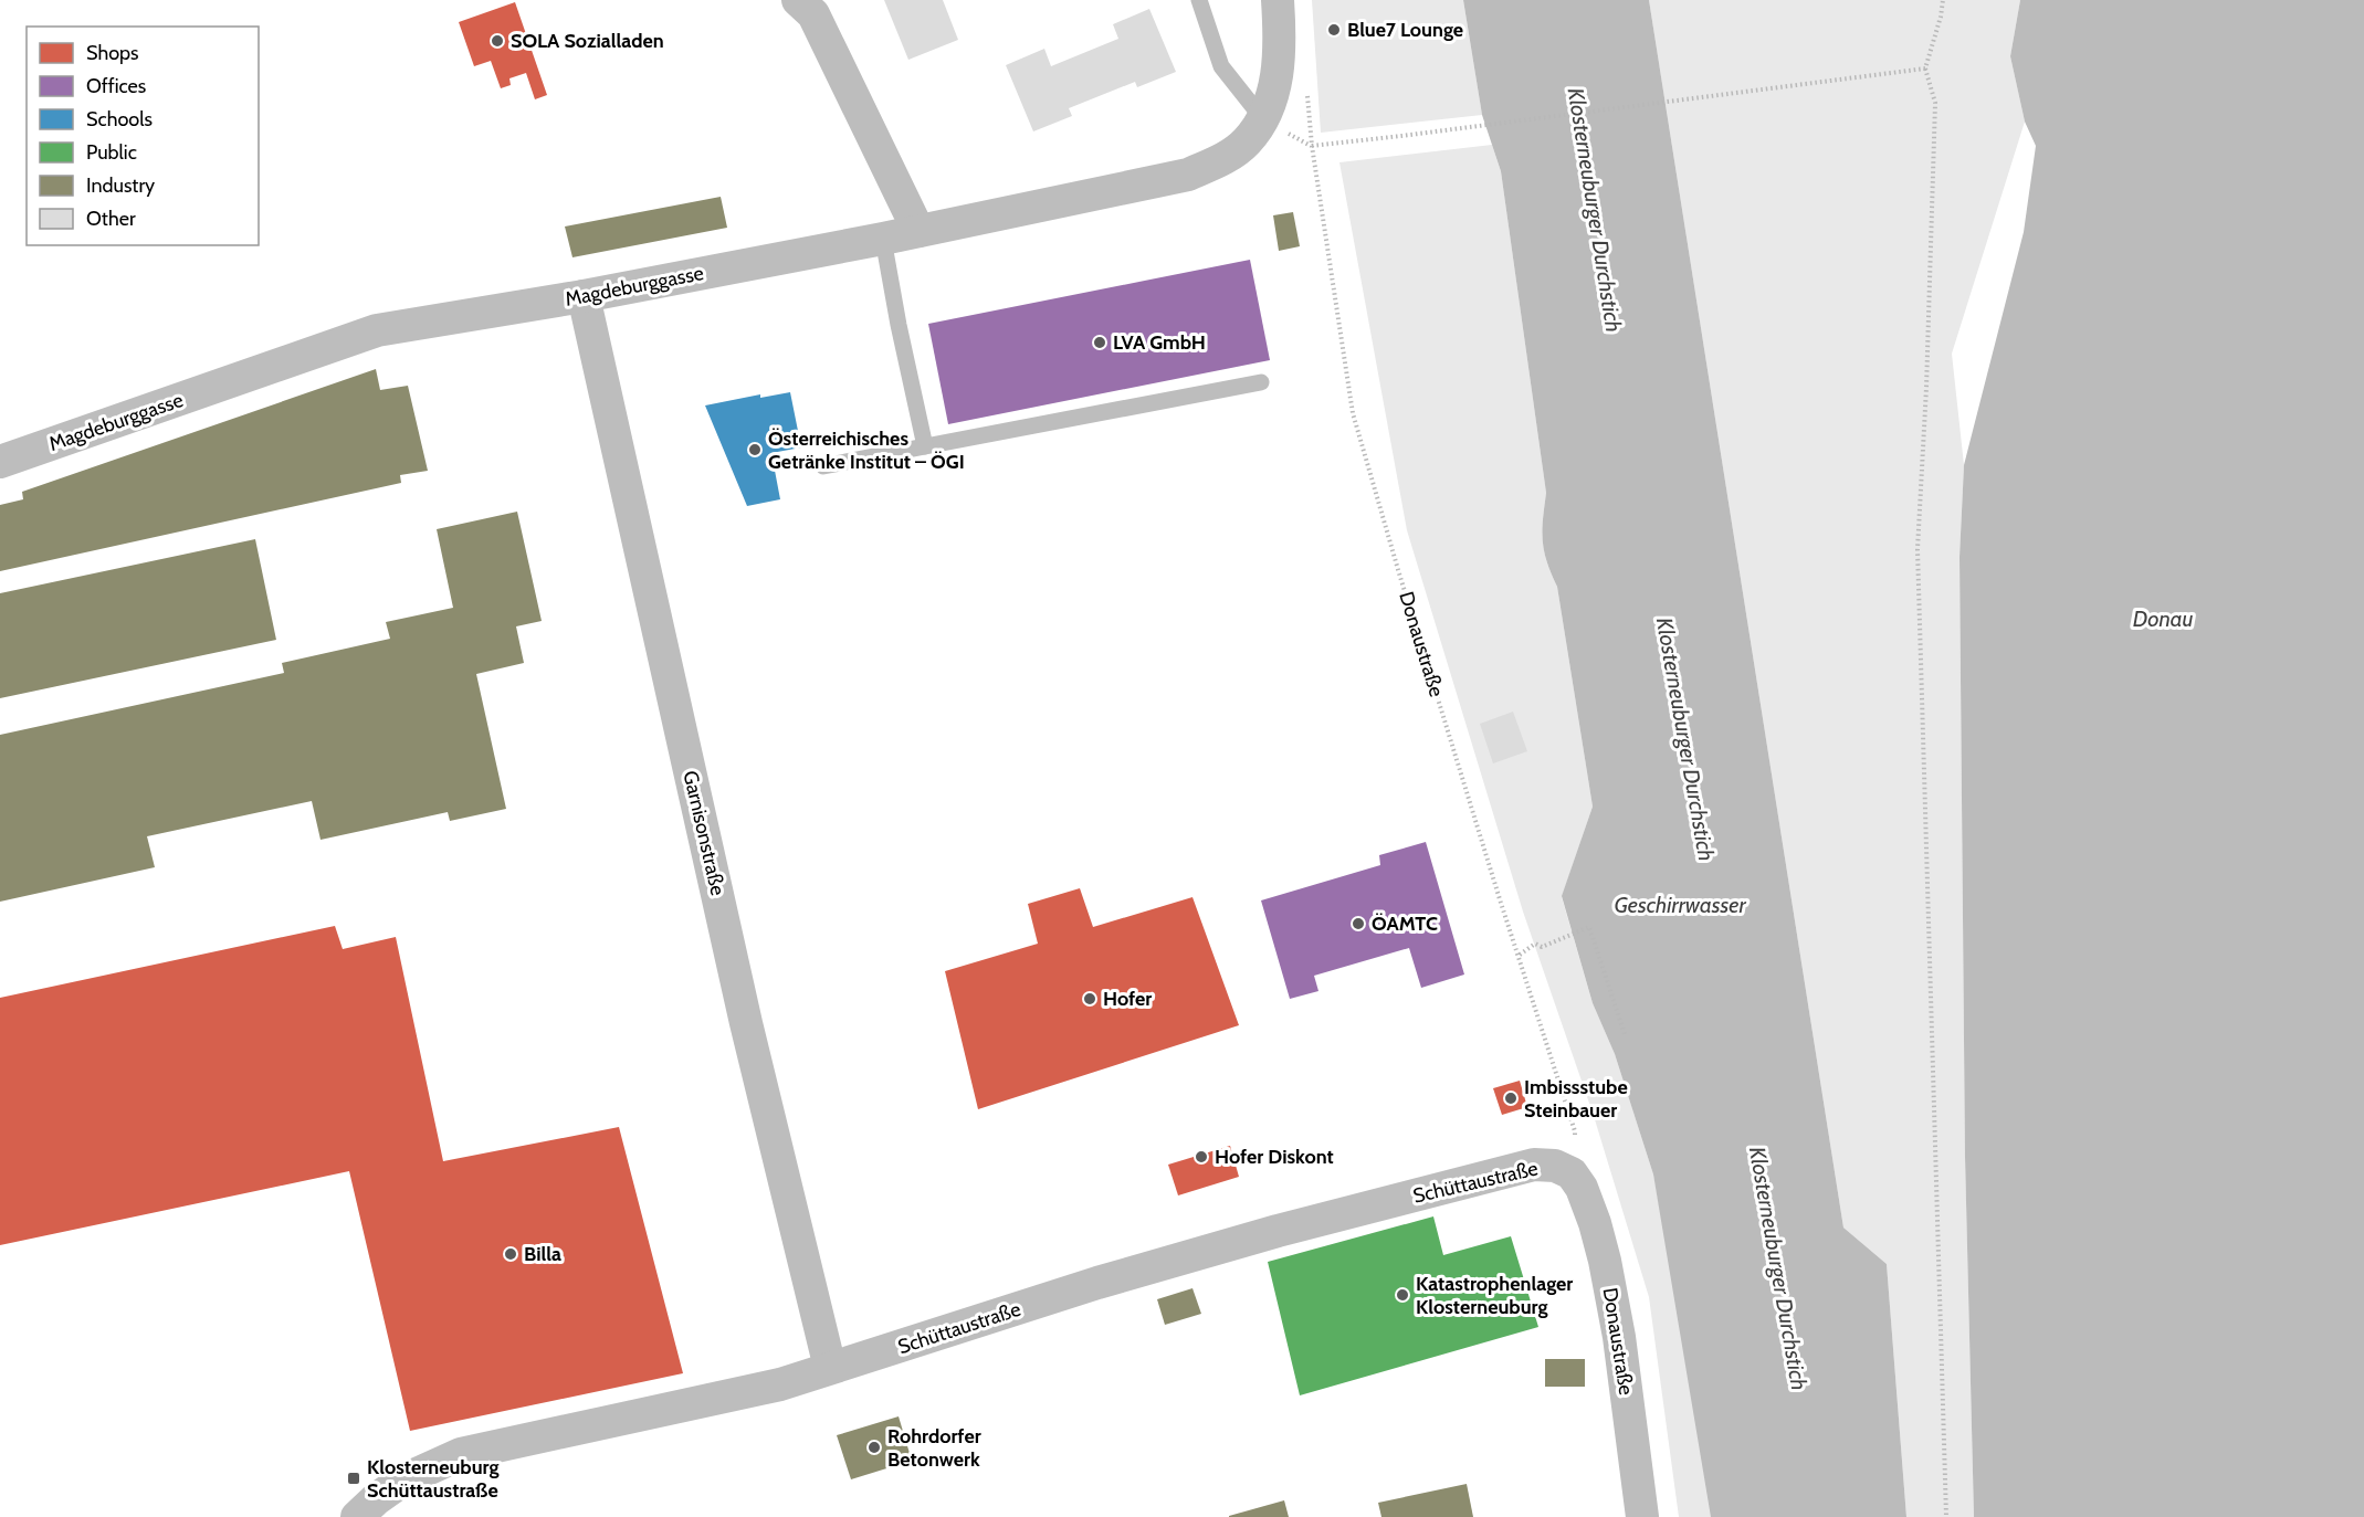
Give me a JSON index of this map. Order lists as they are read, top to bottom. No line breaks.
{"streets":{"street":["Magdeburggasse","Donaustraße","Garnisonstraße","Schüttaustraße"]},"crossings":[["Magdeburggasse","Garnisonstraße"],["Donaustraße","Schüttaustraße"],["Garnisonstraße","Schüttaustraße"]],"water":["Klosterneuburger Durchstich","Donau","Geschirrwasser"],"places":{"other":["Blue7 Lounge","SOLA Sozialladen","LVA GmbH","Österreichisches Getränke Institut – ÖGI","ÖAMTC","Hofer","Imbissstube Steinbauer","Hofer Diskont","Billa","Katastrophenlager Klosterneuburg","Rohrdorfer Betonwerk"],"transit":["Klosterneuburg Schüttaustraße"]},"legend":["Shops","Offices","Schools","Public","Industry","Other"]}
